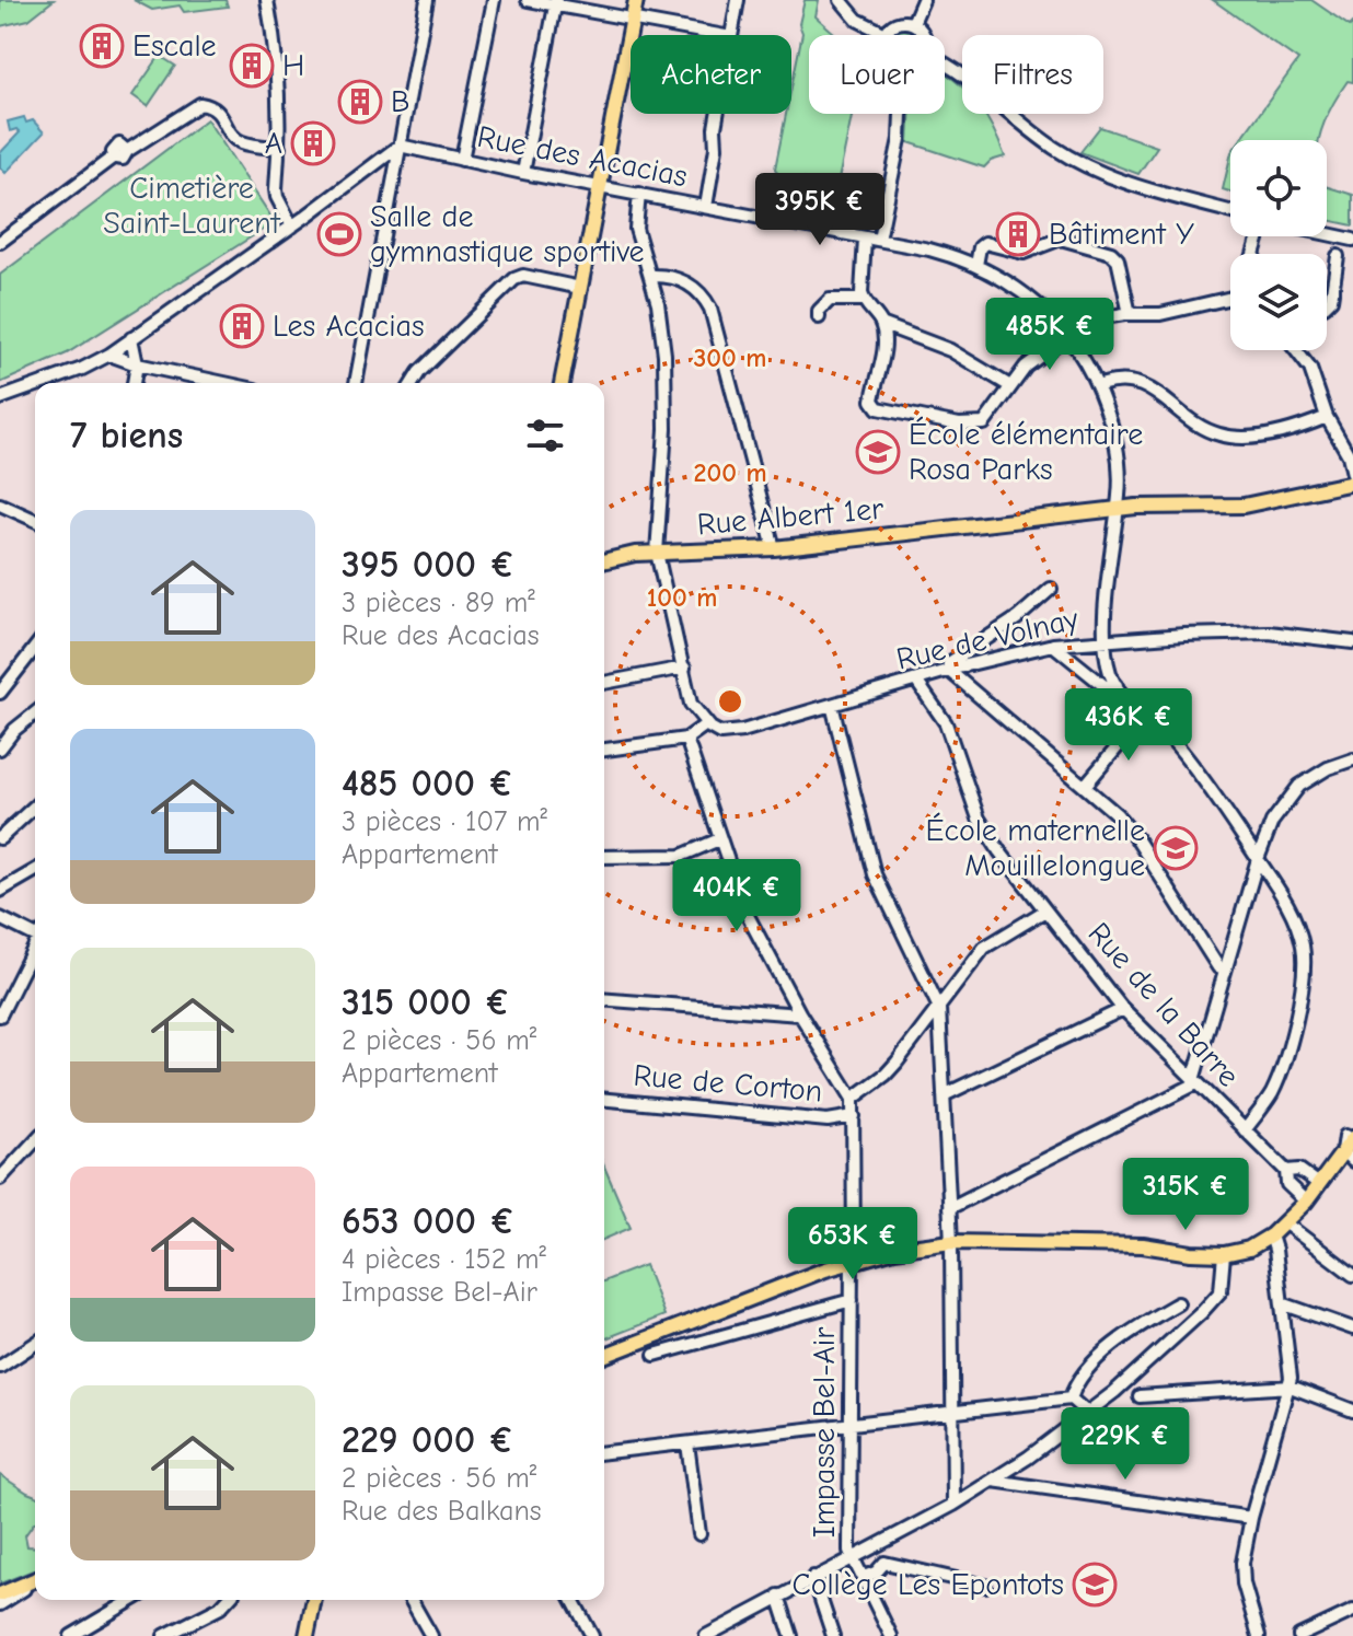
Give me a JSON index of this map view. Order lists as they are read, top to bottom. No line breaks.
{"streets":{"main road":["Rue Albert 1er"],"street":["Rue des Acacias","Rue de Volnay","Rue de la Barre","Rue de Corton","Impasse Bel-Air"]},"crossings":[["Rue des Acacias","Rue Albert 1er"],["Rue des Acacias","Rue de Volnay"],["Rue de Volnay","Rue de la Barre"],["Rue de Corton","Impasse Bel-Air"]],"parks":["Cimetière Saint-Laurent"],"places":{"building":["Escale","H","B","A","Bâtiment Y","Les Acacias"],"sports":["Salle de gymnastique sportive"],"school or university":["École élémentaire Rosa Parks","École maternelle Mouillelongue","Collège Les Epontots"]},"page":{"chip":["Acheter","Louer","Filtres"],"price":["395K €","485K €","436K €","404K €","315K €","653K €","229K €"],"heading":"7 biens","list":[{"name":"395 000 €","note":"3 pièces · 89 m² · Rue des Acacias"},{"name":"485 000 €","note":"3 pièces · 107 m² · Appartement"},{"name":"315 000 €","note":"2 pièces · 56 m² · Appartement"},{"name":"653 000 €","note":"4 pièces · 152 m² · Impasse Bel-Air"},{"name":"229 000 €","note":"2 pièces · 56 m² · Rue des Balkans"}]},"rings":["300 m","200 m","100 m"]}
